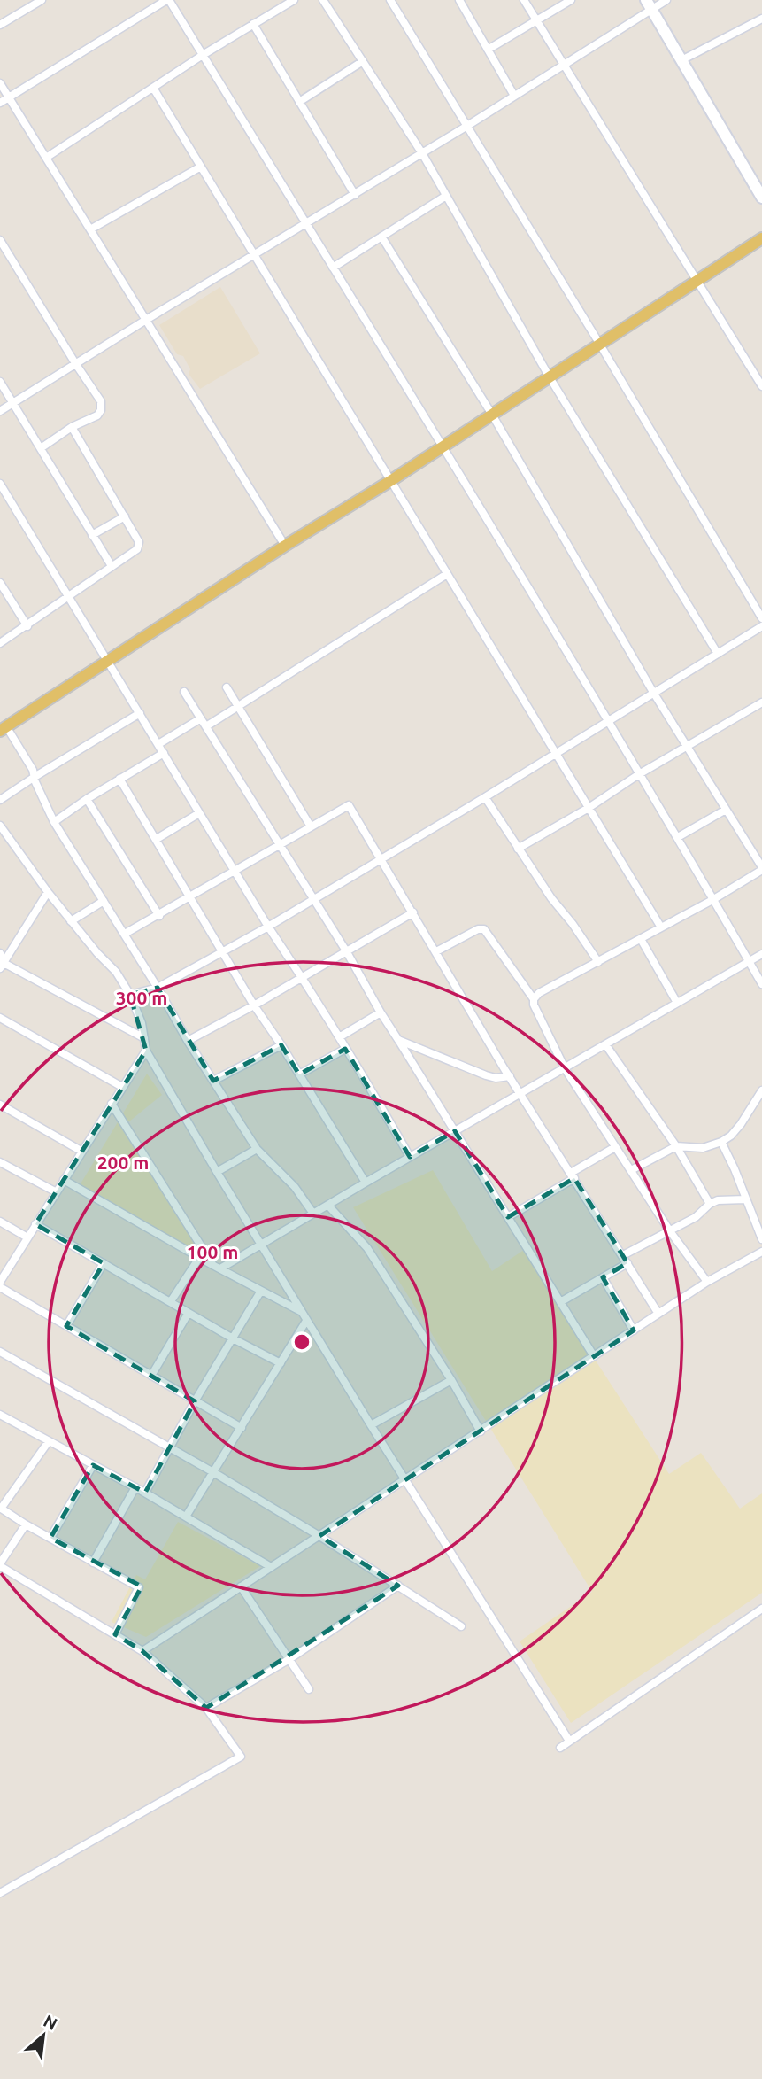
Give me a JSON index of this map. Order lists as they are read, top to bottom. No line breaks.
{"north":"top right","rings":["300 m","200 m","100 m"]}
